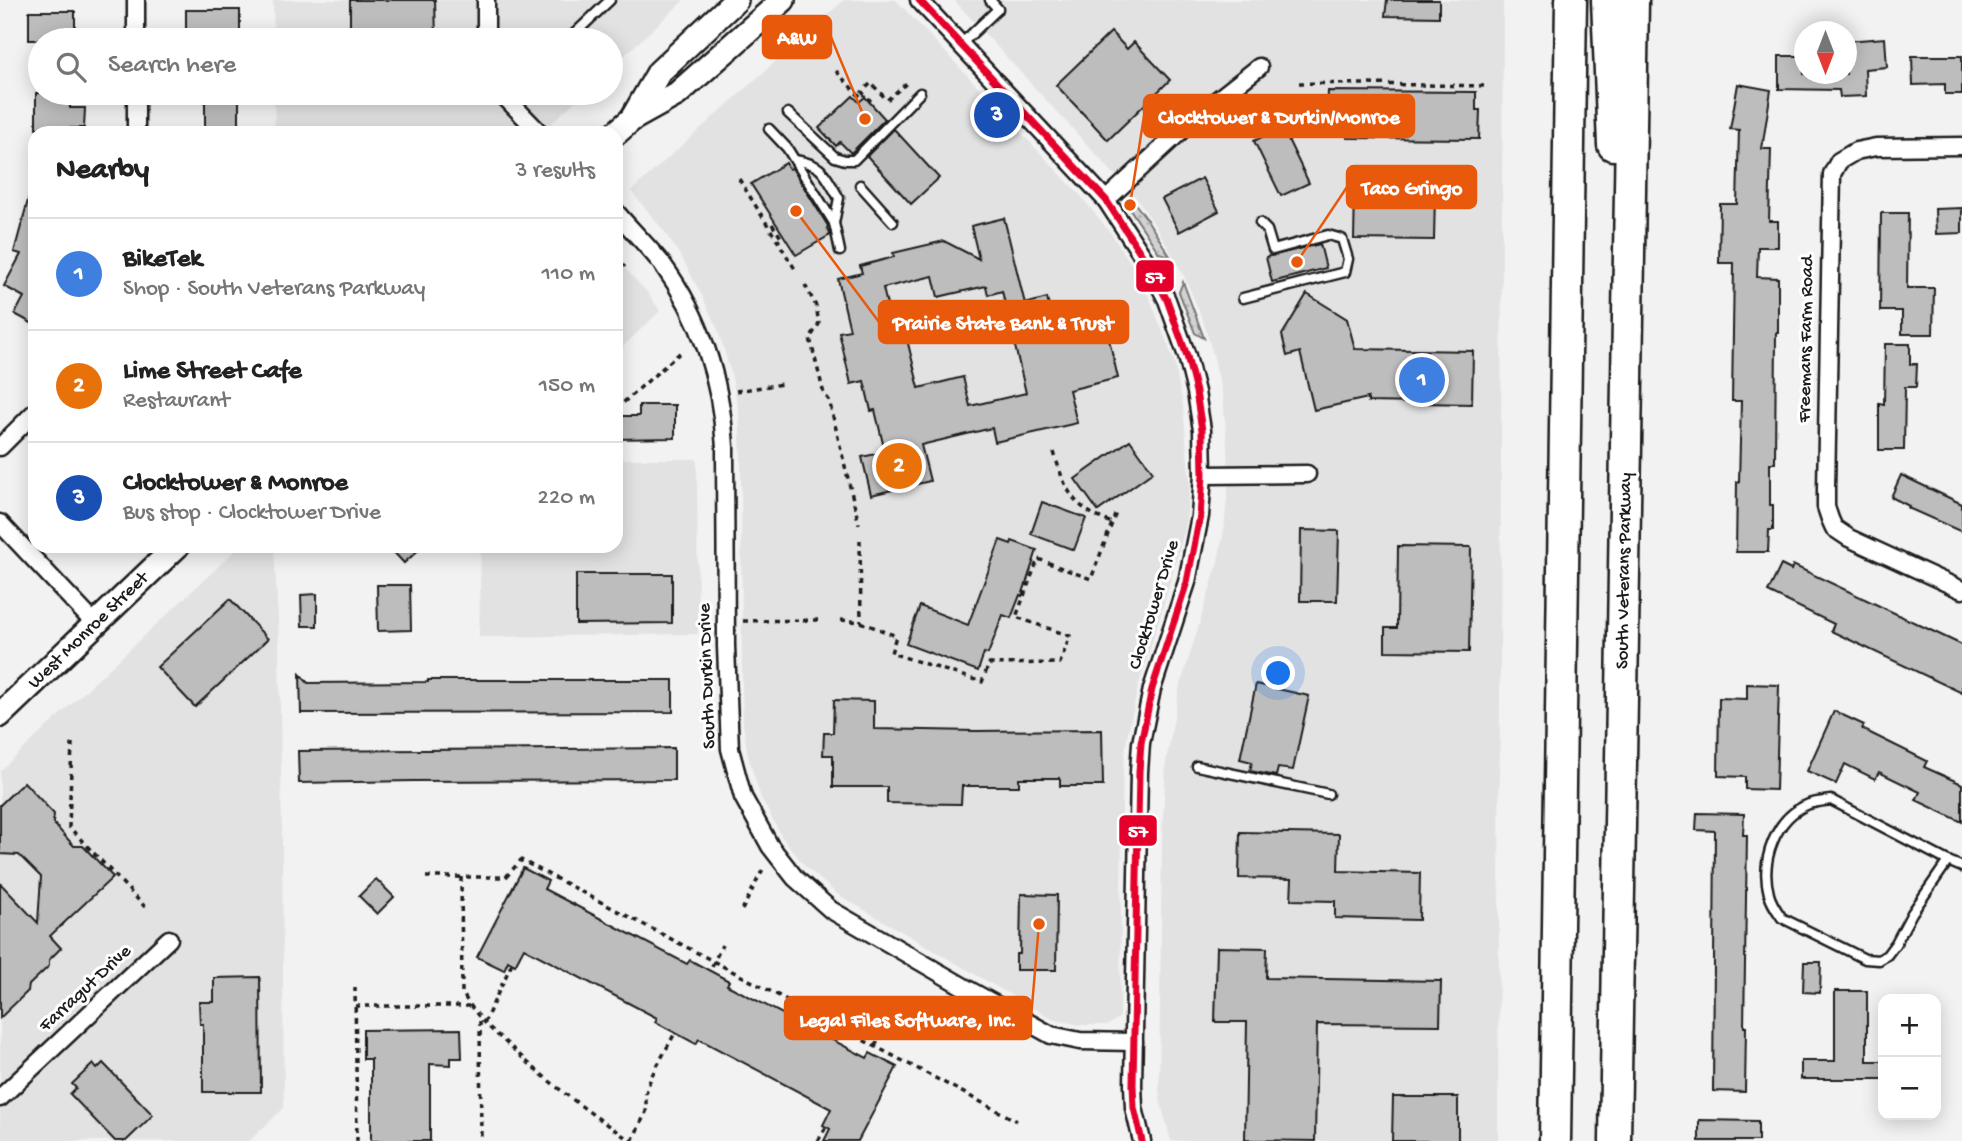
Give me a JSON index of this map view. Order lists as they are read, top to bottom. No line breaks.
{"streets":{"highway":["South Veterans Parkway"],"street":["Freemans Farm Road","Clocktower Drive","West Monroe Street","South Durkin Drive","Farragut Drive"]},"crossings":[["Clocktower Drive","South Durkin Drive"]],"places":["A&W","Clocktower & Durkin/Monroe","Prairie State Bank & Trust","Taco Gringo","Legal Files Software, Inc."],"lines":["transit line 57"],"north":"bottom","page":{"search":"Search here","pins":["3","1","2"],"heading":["Nearby","3 results"],"list":[{"mark":"1","name":"BikeTek","note":"Shop · South Veterans Parkway","value":"110 m"},{"mark":"2","name":"Lime Street Cafe","note":"Restaurant","value":"150 m"},{"mark":"3","name":"Clocktower & Monroe","note":"Bus stop · Clocktower Drive","value":"220 m"}],"map_buttons":["+","−"]}}
